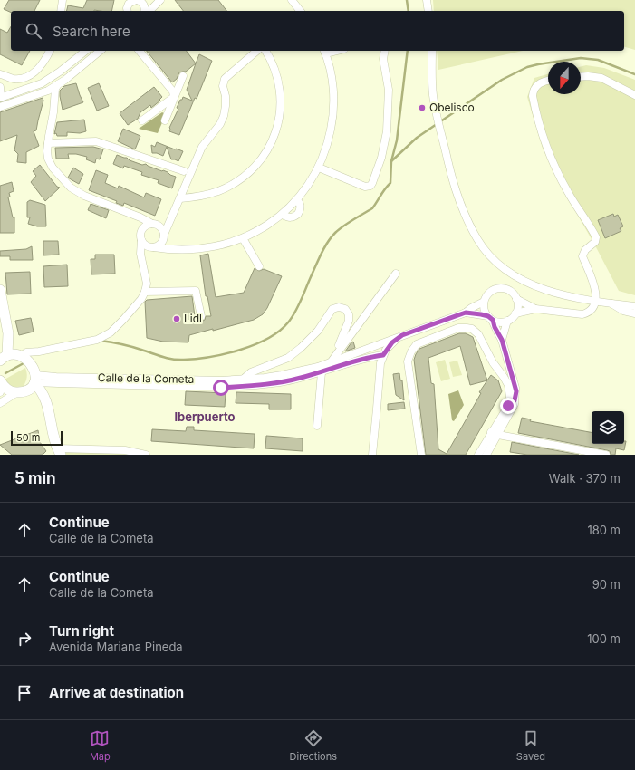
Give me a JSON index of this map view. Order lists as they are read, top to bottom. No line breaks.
{"streets":{"street":["Calle de la Cometa"]},"districts":["Iberpuerto"],"places":["Obelisco","Lidl"],"scale_bar":"50 m","north":"bottom","page":{"search":"Search here","scale":"50 m","heading":["5 min","Walk · 370 m"],"list":[["Continue","Calle de la Cometa","180 m"],["Continue","Calle de la Cometa","90 m"],["Turn right","Avenida Mariana Pineda","100 m"],"Arrive at destination"],"nav":["Map","Directions","Saved"]}}
